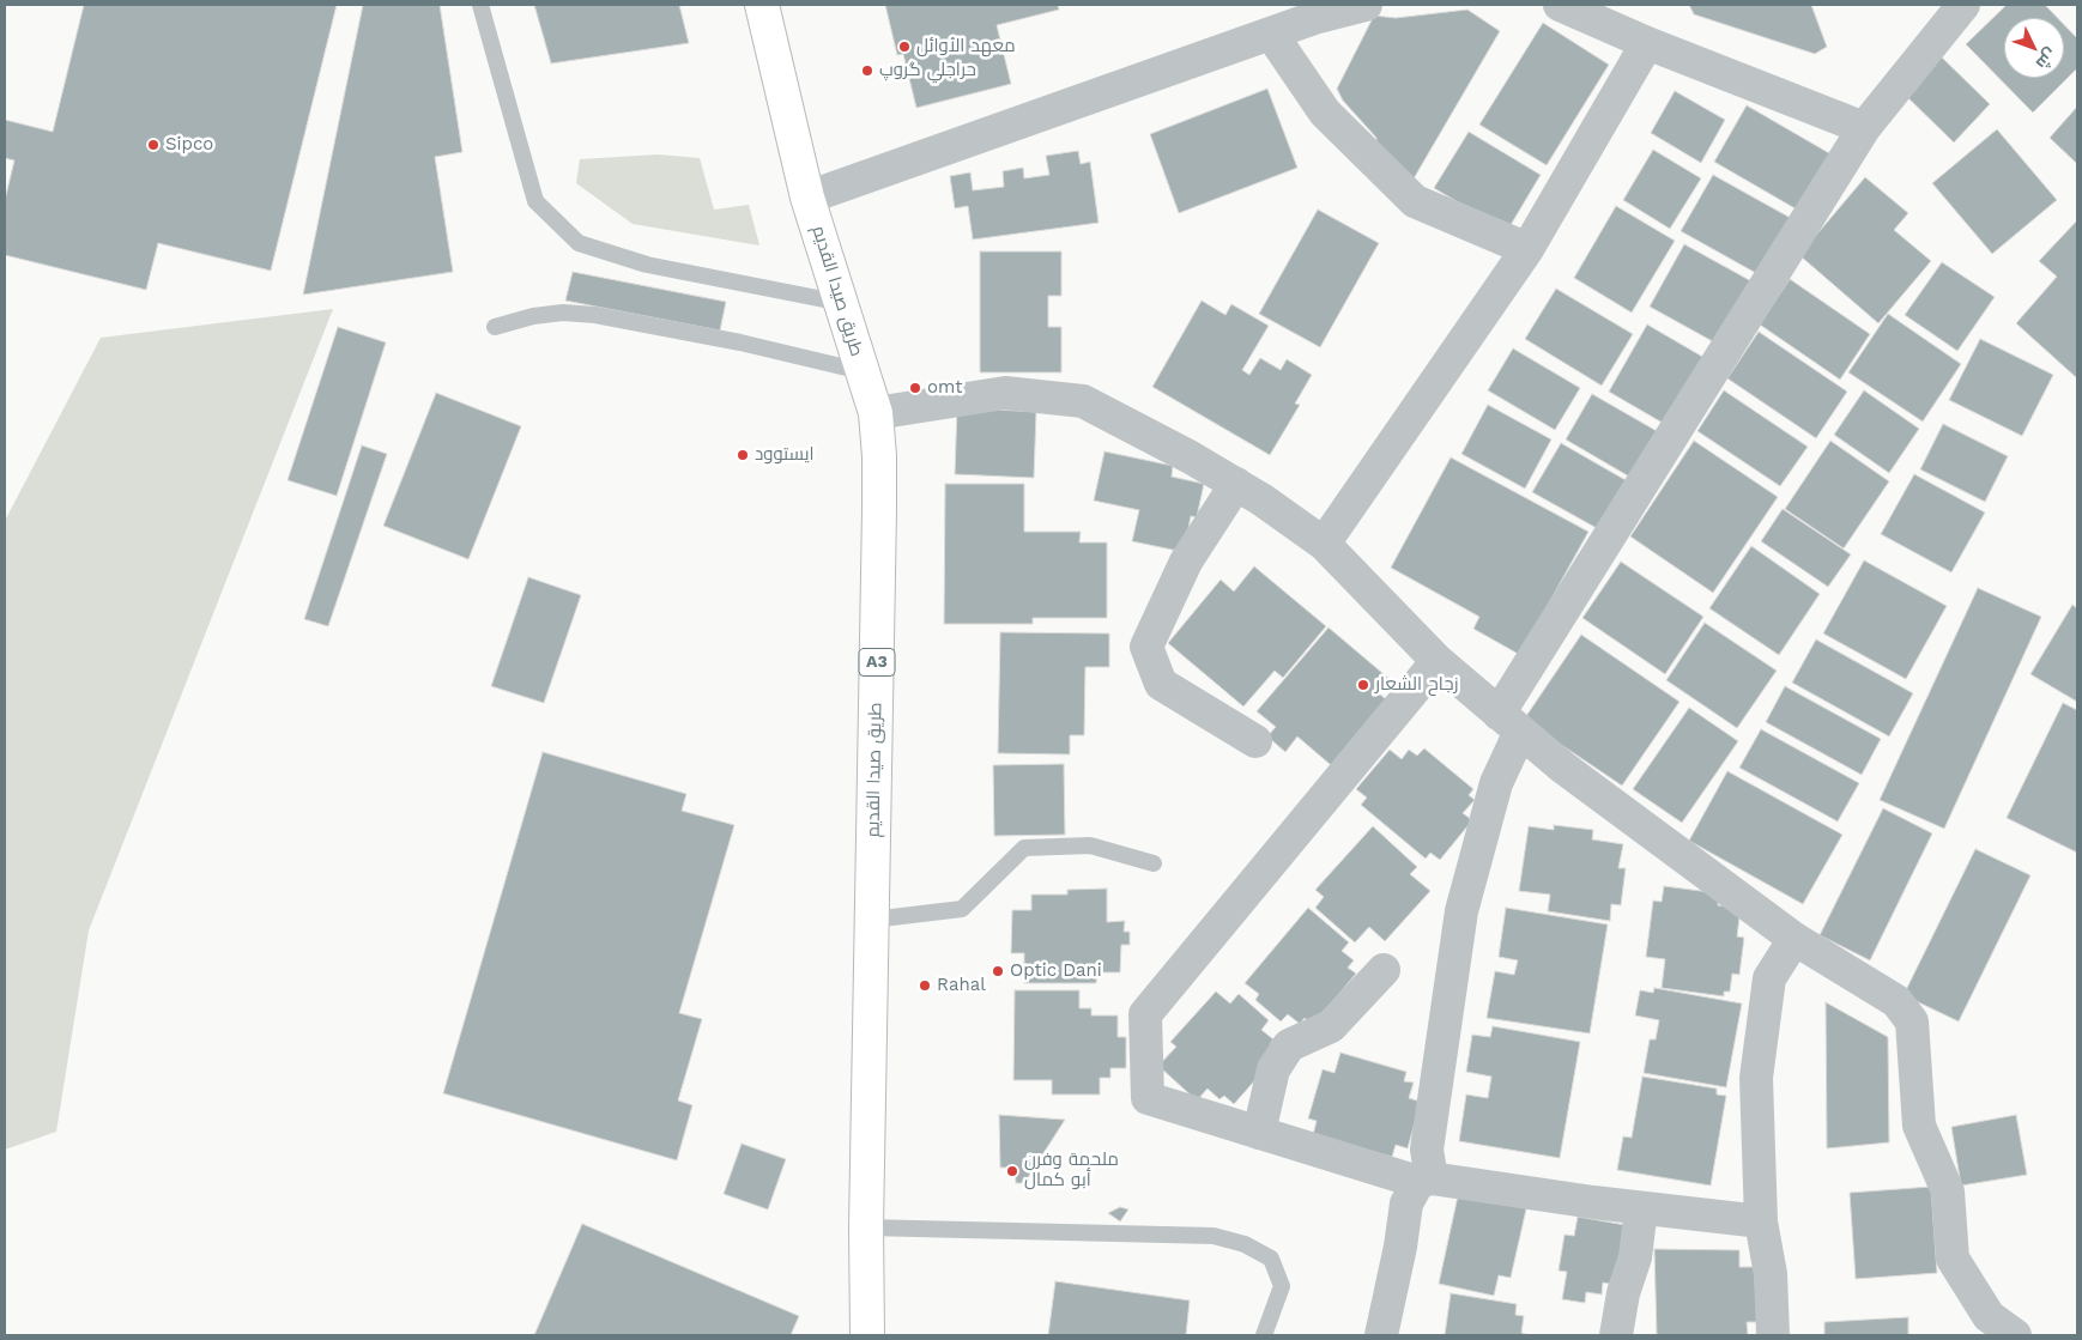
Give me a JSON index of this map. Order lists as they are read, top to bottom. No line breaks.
{"streets":{"highway":["طريق صيدا القديم","A3"]},"places":["معهد الأوائل","حراجلي گروپ","Sipco","omt","ايستوود","زجاح الشعار","Optic Dani","Rahal","ملحمة وفرن أبو كمال"],"north":"bottom right"}
